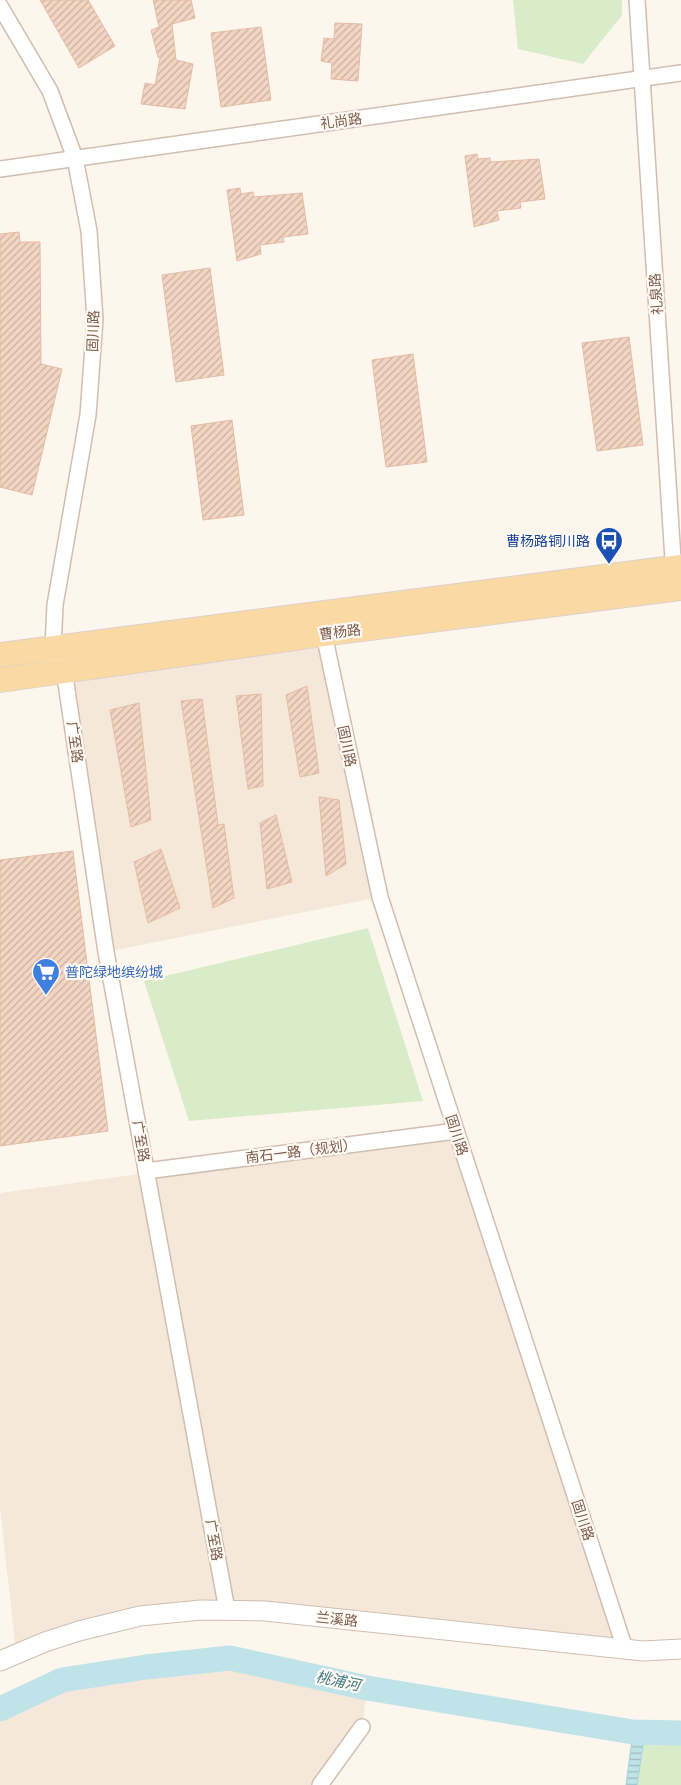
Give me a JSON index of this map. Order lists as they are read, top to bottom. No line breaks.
{"streets":{"main road":["曹杨路"],"street":["礼尚路","礼泉路","固川路","广至路","南石一路（规划）","兰溪路"]},"crossings":[["礼尚路","礼泉路"],["礼尚路","固川路"],["礼泉路","曹杨路"],["固川路","曹杨路"],["固川路","广至路"],["固川路","南石一路（规划）"],["固川路","兰溪路"],["曹杨路","广至路"],["广至路","南石一路（规划）"],["广至路","兰溪路"]],"water":["桃浦河"],"places":{"bus stop":["曹杨路铜川路"],"supermarket":["普陀绿地缤纷城"]}}
